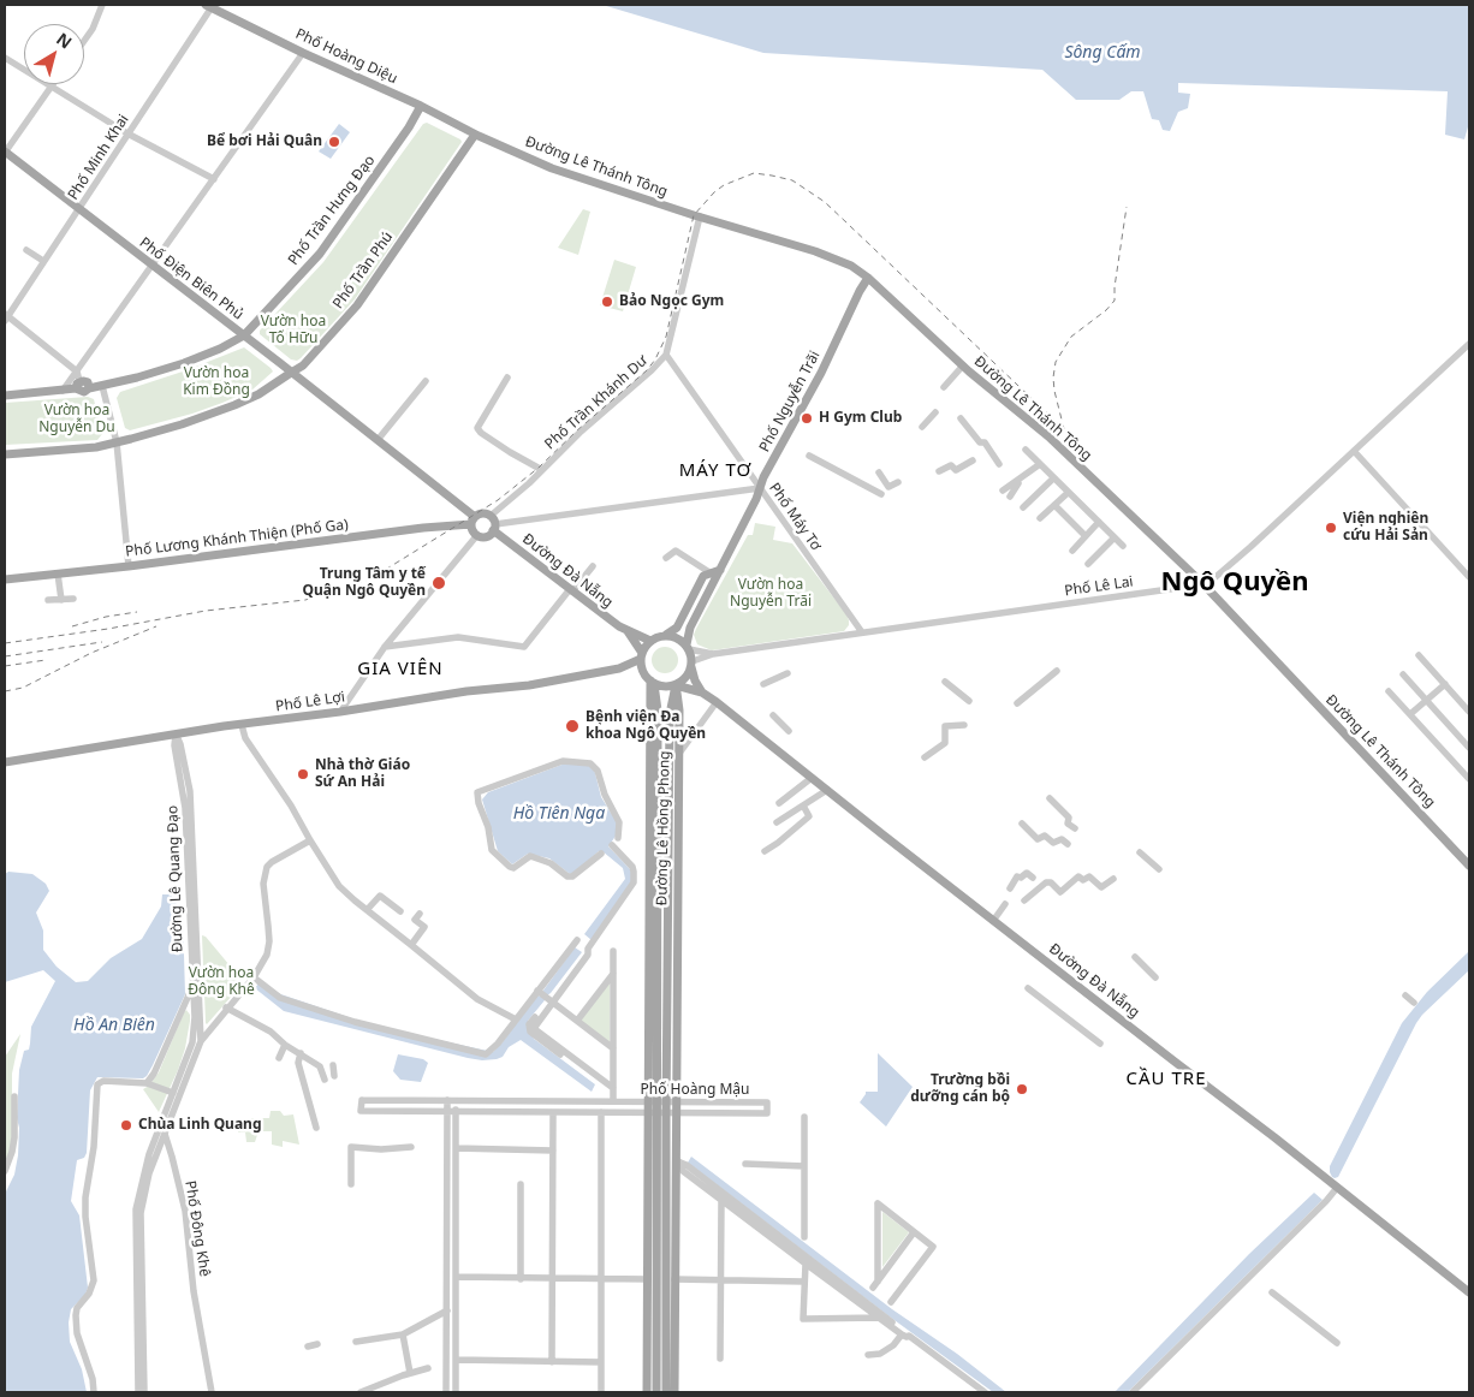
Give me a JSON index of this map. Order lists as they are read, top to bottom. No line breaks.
{"streets":{"main road":["Phố Hoàng Diệu","Đường Lê Thánh Tông","Phố Trần Hưng Đạo","Phố Trần Phú","Phố Điện Biên Phủ","Phố Nguyễn Trãi","Phố Lương Khánh Thiện (Phố Ga)","Đường Đà Nẵng","Phố Lê Lợi","Đường Lê Hồng Phong"],"street":["Phố Minh Khai","Phố Trần Khánh Dư","Phố Máy Tơ","Phố Lê Lai","Đường Lê Quang Đạo","Phố Hoàng Mậu","Phố Đông Khê"]},"crossings":[["Phố Hoàng Diệu","Phố Minh Khai"],["Phố Hoàng Diệu","Đường Lê Thánh Tông"],["Phố Hoàng Diệu","Phố Trần Hưng Đạo"],["Phố Hoàng Diệu","Phố Trần Phú"],["Phố Minh Khai","Phố Điện Biên Phủ"],["Đường Lê Thánh Tông","Phố Trần Phú"],["Đường Lê Thánh Tông","Phố Nguyễn Trãi"],["Đường Lê Thánh Tông","Phố Trần Khánh Dư"],["Đường Lê Thánh Tông","Phố Lê Lai"],["Phố Trần Hưng Đạo","Phố Điện Biên Phủ"],["Phố Trần Phú","Phố Điện Biên Phủ"],["Phố Điện Biên Phủ","Phố Trần Khánh Dư"],["Phố Điện Biên Phủ","Phố Lương Khánh Thiện (Phố Ga)"],["Phố Điện Biên Phủ","Đường Đà Nẵng"],["Phố Nguyễn Trãi","Phố Máy Tơ"],["Phố Nguyễn Trãi","Đường Đà Nẵng"],["Phố Nguyễn Trãi","Phố Lê Lai"],["Phố Nguyễn Trãi","Phố Lê Lợi"],["Phố Nguyễn Trãi","Đường Lê Hồng Phong"],["Phố Trần Khánh Dư","Phố Máy Tơ"],["Phố Trần Khánh Dư","Phố Lương Khánh Thiện (Phố Ga)"],["Phố Trần Khánh Dư","Đường Đà Nẵng"],["Phố Máy Tơ","Phố Lê Lai"],["Phố Lương Khánh Thiện (Phố Ga)","Đường Đà Nẵng"],["Đường Đà Nẵng","Phố Lê Lai"],["Đường Đà Nẵng","Phố Lê Lợi"],["Đường Đà Nẵng","Đường Lê Hồng Phong"],["Phố Lê Lai","Phố Lê Lợi"],["Phố Lê Lai","Đường Lê Hồng Phong"],["Phố Lê Lợi","Đường Lê Hồng Phong"],["Phố Lê Lợi","Đường Lê Quang Đạo"],["Đường Lê Hồng Phong","Phố Hoàng Mậu"],["Đường Lê Quang Đạo","Phố Đông Khê"]],"districts":["MÁY TƠ","Ngô Quyền","GIA VIÊN","CẦU TRE"],"water":["Sông Cấm","Hồ Tiên Nga","Hồ An Biên"],"parks":["Vườn hoa Tố Hữu","Vườn hoa Kim Đồng","Vườn hoa Nguyễn Du","Vườn hoa Nguyễn Trãi","Vườn hoa Đông Khê"],"places":["Bể bơi Hải Quân","Bảo Ngọc Gym","H Gym Club","Viện nghiên cứu Hải Sản","Trung Tâm y tế Quận Ngô Quyền","Bệnh viện Đa khoa Ngô Quyền","Nhà thờ Giáo Sứ An Hải","Trường bồi dưỡng cán bộ","Chùa Linh Quang"],"north":"top right"}
